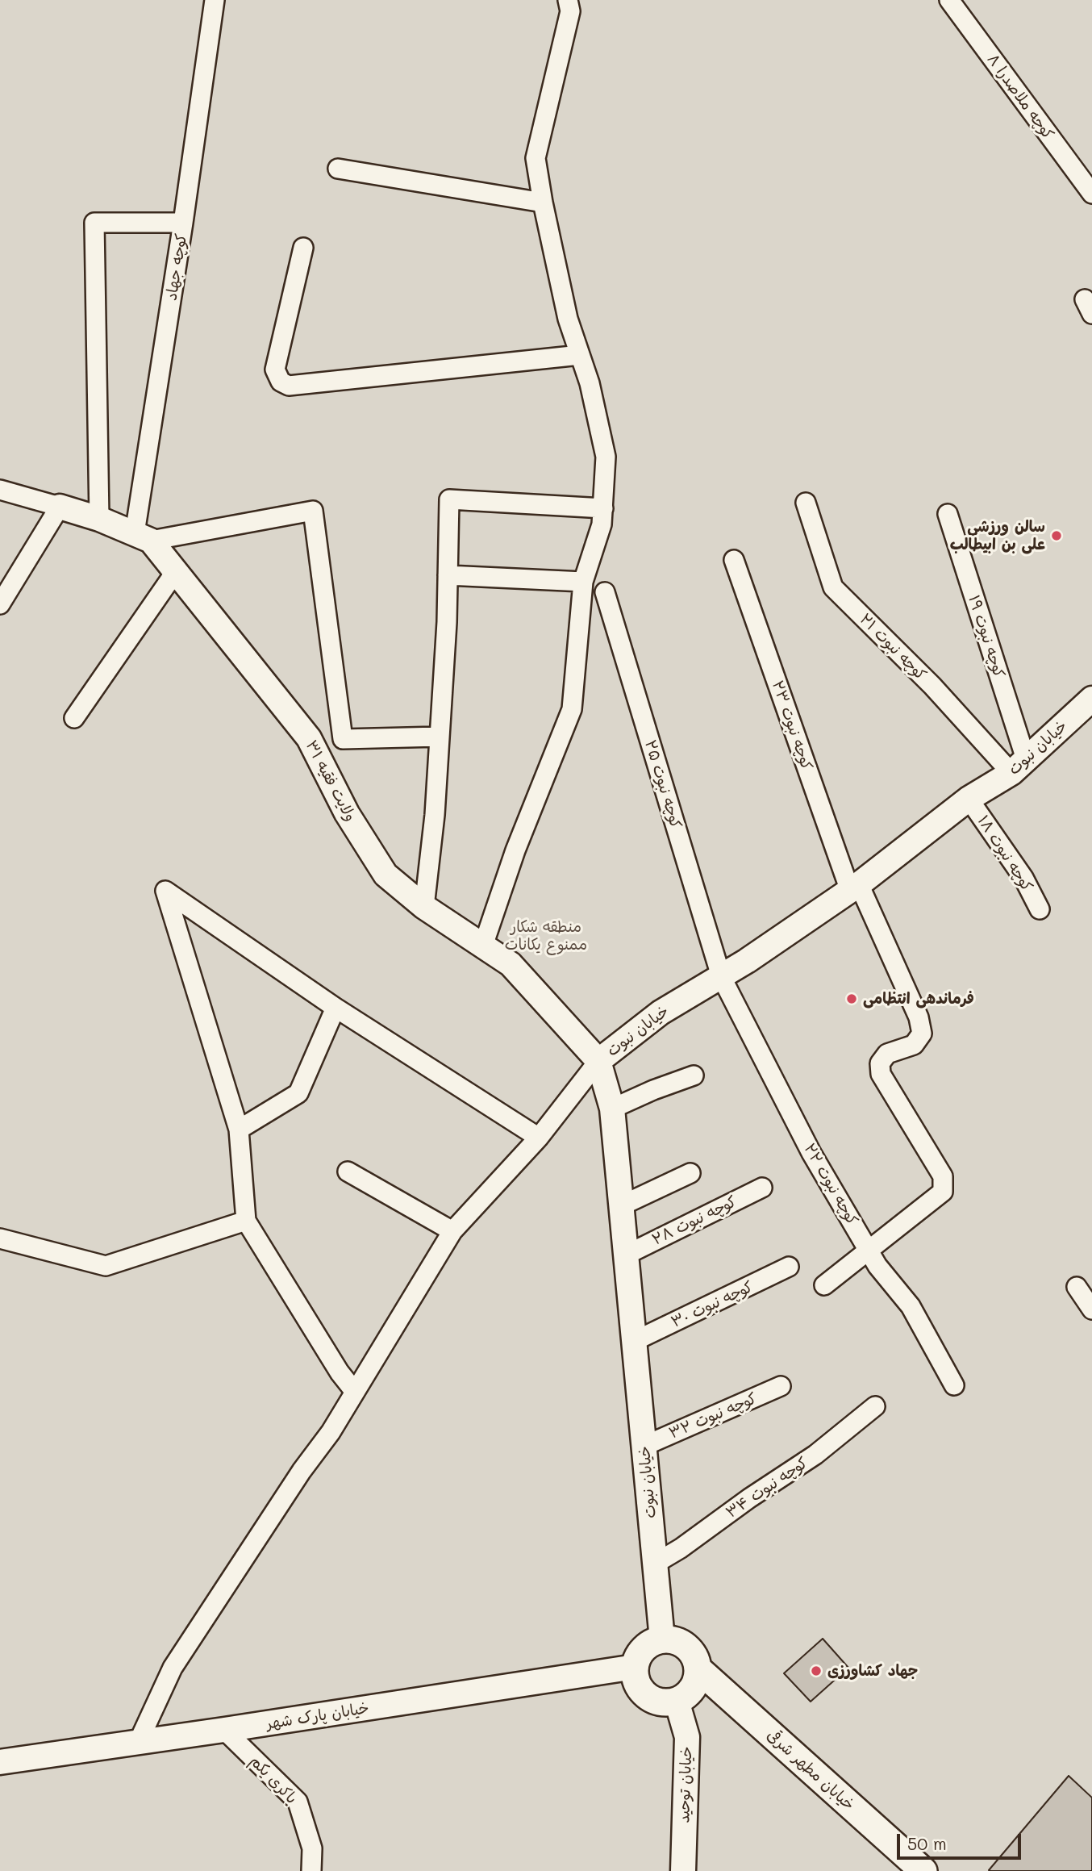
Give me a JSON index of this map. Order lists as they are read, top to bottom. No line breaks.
{"streets":{"main road":["خیابان مطهر شرقی"],"street":["کوچه ملاصدرا ۸","کوچه جهاد","کوچه نبوت ۱۹","کوچه نبوت ۲۱","کوچه نبوت ۲۳","خیابان نبوت","ولایت فقیه ۳۱","کوچه نبوت ۲۵","کوچه نبوت ۱۸","کوچه نبوت ۲۲","کوچه نبوت ۲۸","کوچه نبوت ۳۰","کوچه نبوت ۳۲","کوچه نبوت ۳۴","خیابان پارک شهر","باکری یکم","خیابان توحید"]},"crossings":[["کوچه جهاد","ولایت فقیه ۳۱"],["کوچه نبوت ۱۹","کوچه نبوت ۲۱"],["کوچه نبوت ۱۹","خیابان نبوت"],["کوچه نبوت ۲۱","خیابان نبوت"],["کوچه نبوت ۲۳","خیابان نبوت"],["کوچه نبوت ۲۳","کوچه نبوت ۲۲"],["خیابان نبوت","ولایت فقیه ۳۱"],["خیابان نبوت","کوچه نبوت ۲۵"],["خیابان نبوت","کوچه نبوت ۱۸"],["خیابان نبوت","کوچه نبوت ۲۲"],["خیابان نبوت","کوچه نبوت ۲۸"],["خیابان نبوت","کوچه نبوت ۳۰"],["خیابان نبوت","کوچه نبوت ۳۲"],["خیابان نبوت","کوچه نبوت ۳۴"],["خیابان نبوت","خیابان پارک شهر"],["خیابان نبوت","خیابان مطهر شرقی"],["خیابان نبوت","خیابان توحید"],["کوچه نبوت ۲۵","کوچه نبوت ۲۲"],["خیابان پارک شهر","خیابان مطهر شرقی"],["خیابان پارک شهر","باکری یکم"],["خیابان پارک شهر","خیابان توحید"],["خیابان مطهر شرقی","خیابان توحید"]],"parks":["منطقه شکار ممنوع یکانات"],"places":["سالن ورزشی علی بن ابیطالب","فرماندهی انتظامی","جهاد کشاورزی"],"scale_bar":"50 m"}
